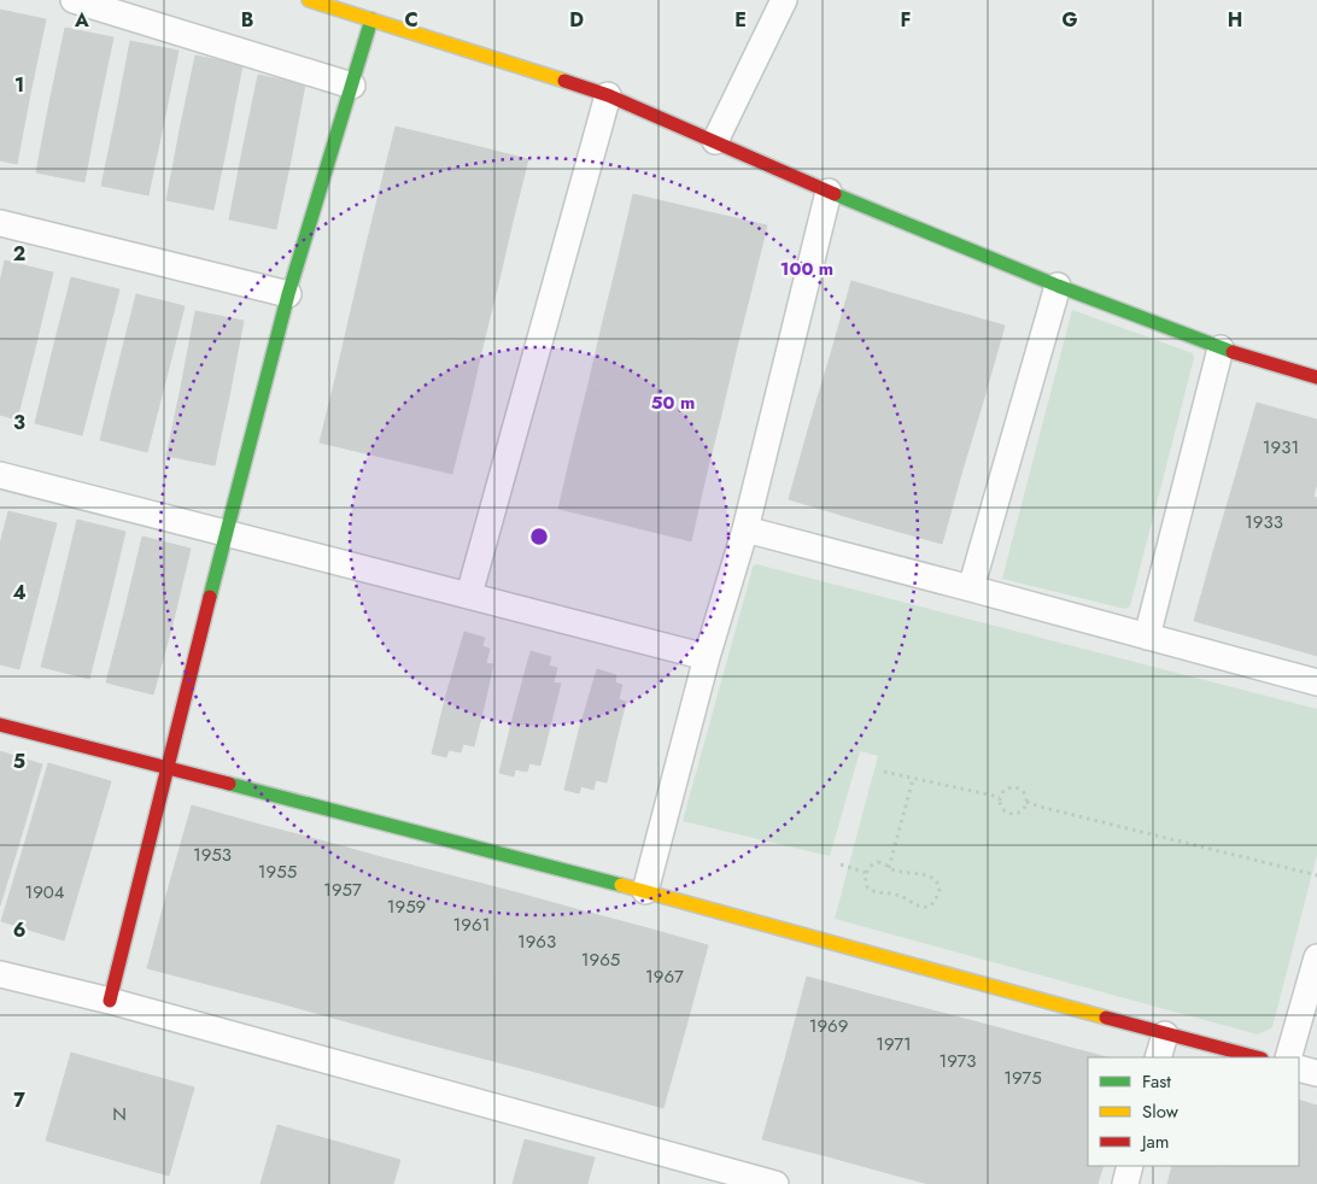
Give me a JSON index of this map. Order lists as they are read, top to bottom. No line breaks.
{"house_numbers":["1931","1933","1953","1955","1957","1904","1959","1961","1963","1965","1967","1969","1971","1973","1975","N"],"legend":["Fast","Slow","Jam"],"grid":{"columns":["A","B","C","D","E","F","G","H"],"rows":["1","2","3","4","5","6","7"]},"rings":["100 m","50 m"]}
